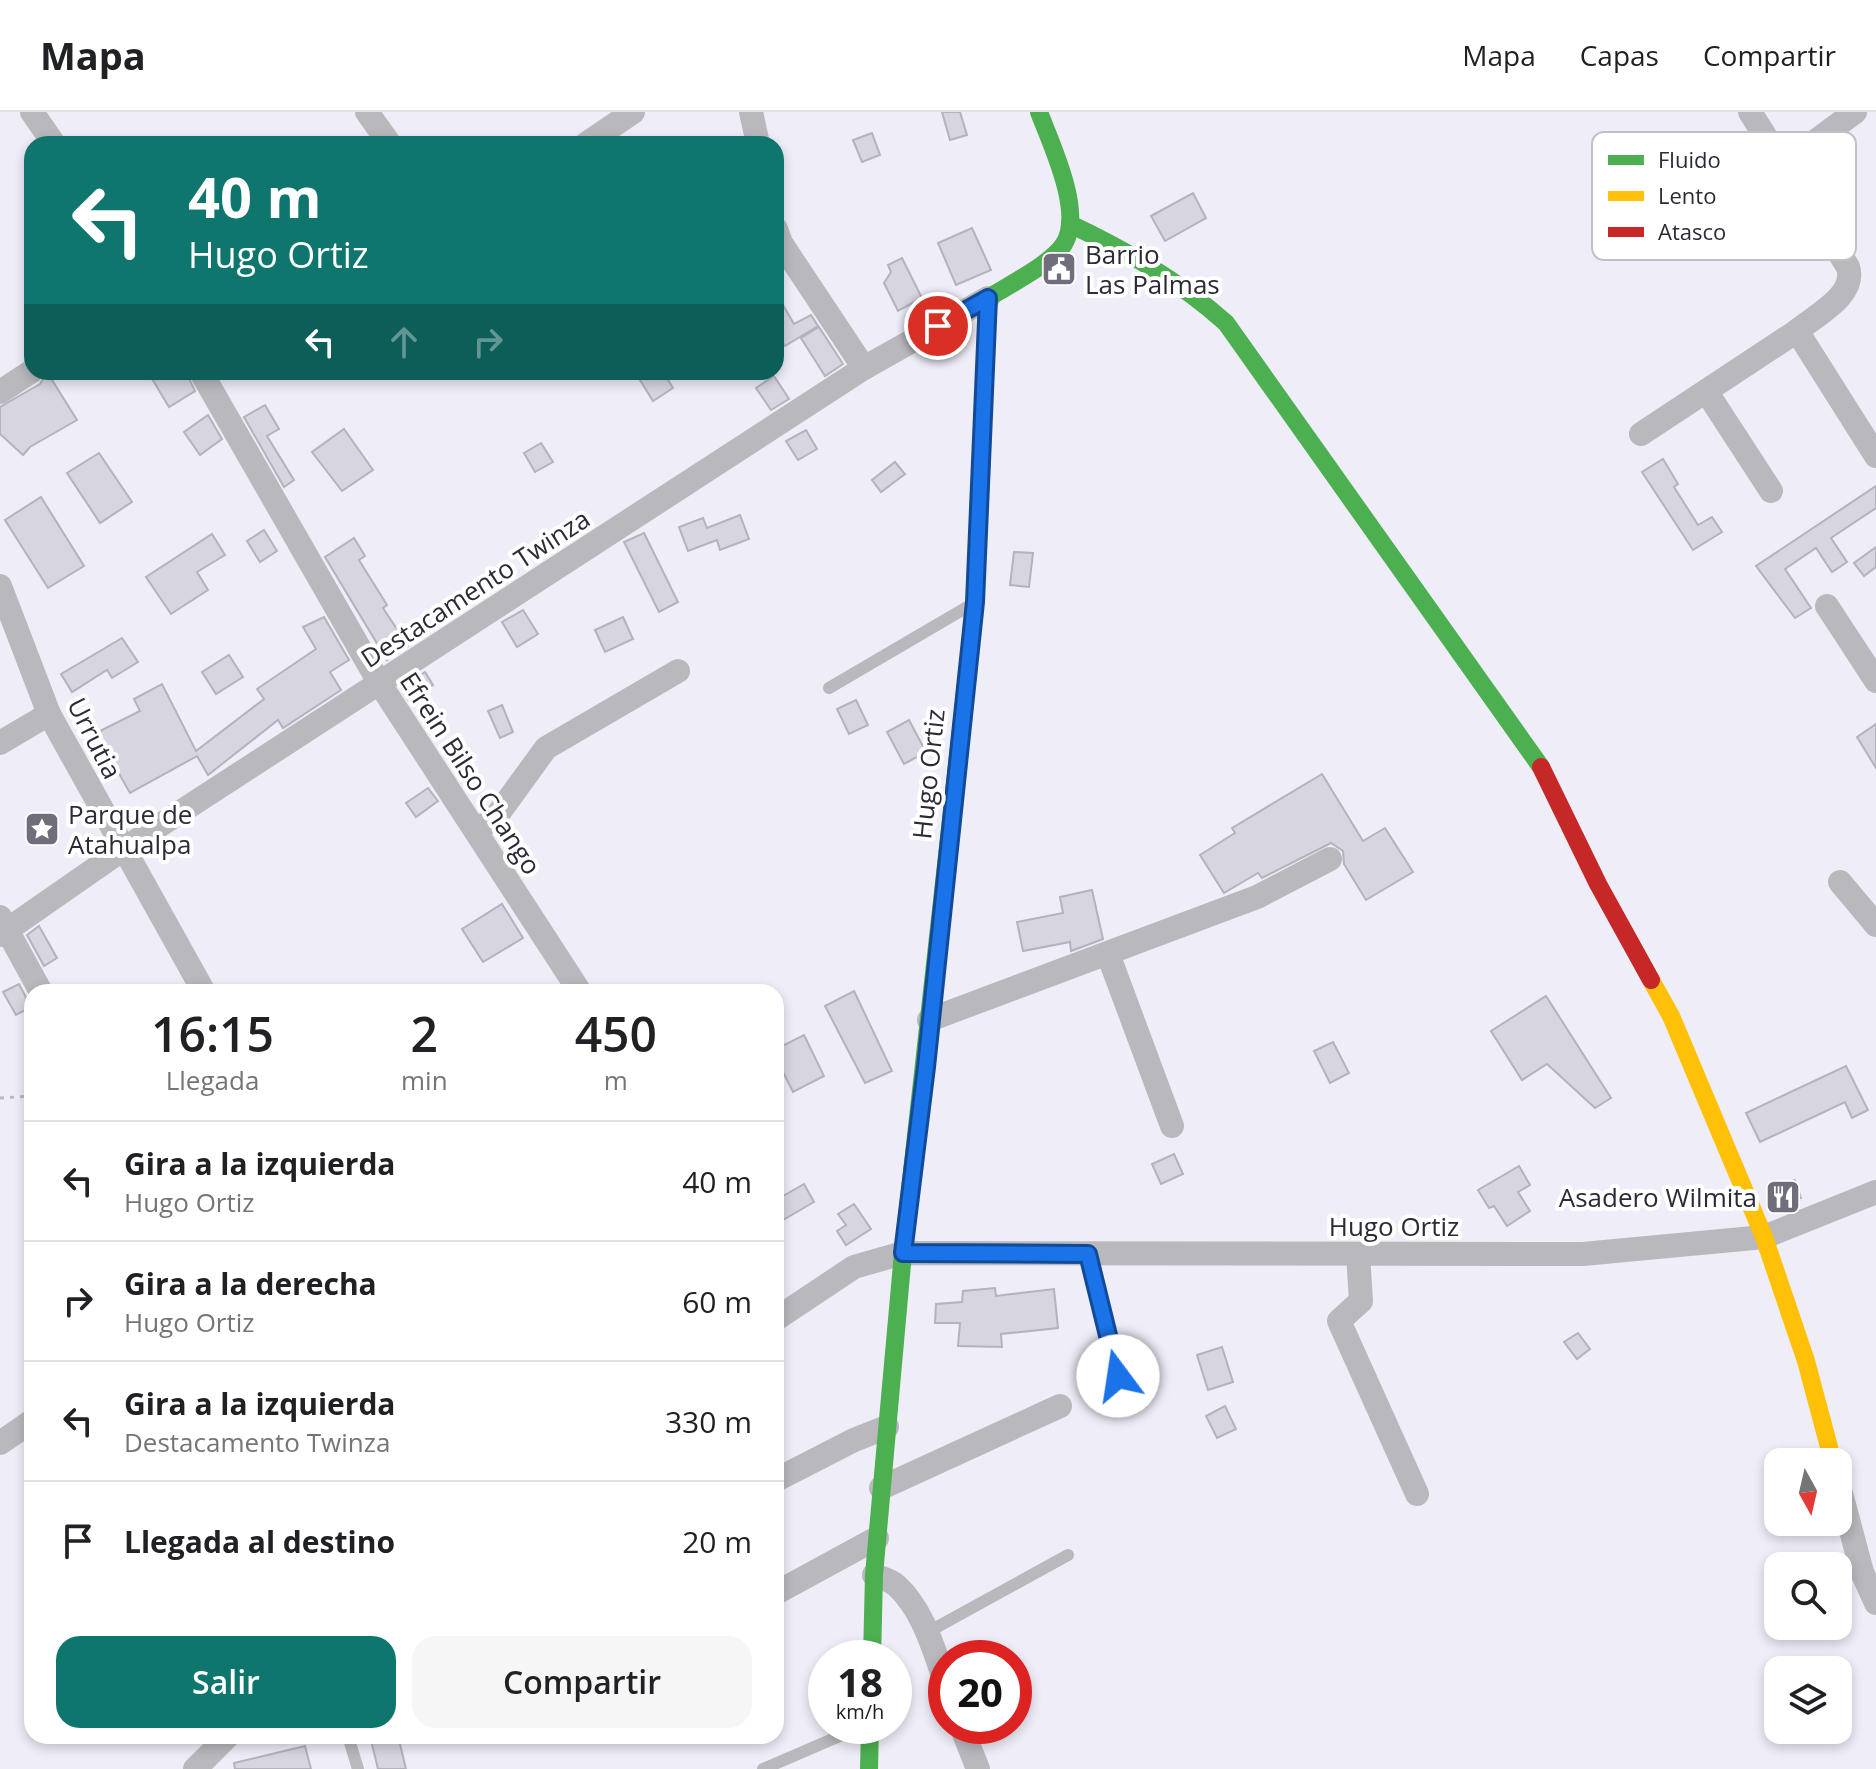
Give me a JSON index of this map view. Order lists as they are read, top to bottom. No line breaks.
{"streets":{"street":["Destacamento Twinza","Urrutia","Efrein Bilso Chango","Hugo Ortiz"]},"crossings":[["Destacamento Twinza","Urrutia"],["Destacamento Twinza","Efrein Bilso Chango"],["Destacamento Twinza","Hugo Ortiz"]],"places":{"public building":["Barrio Las Palmas"],"place":["Parque de Atahualpa"],"restaurant":["Asadero Wilmita"]},"legend":["Fluido","Lento","Atasco"],"north":"bottom","page":{"header":"Mapa","nav":["Mapa","Capas","Compartir"],"turn":["40 m","Hugo Ortiz"],"eta":["16:15","Llegada","2","min","450","m"],"list":[{"name":"Gira a la izquierda","note":"Hugo Ortiz","value":"40 m"},{"name":"Gira a la derecha","note":"Hugo Ortiz","value":"60 m"},{"name":"Gira a la izquierda","note":"Destacamento Twinza","value":"330 m"},{"name":"Llegada al destino","value":"20 m"}],"buttons":["Salir","Compartir"],"speed":"18 km/h","limit":"20"}}
